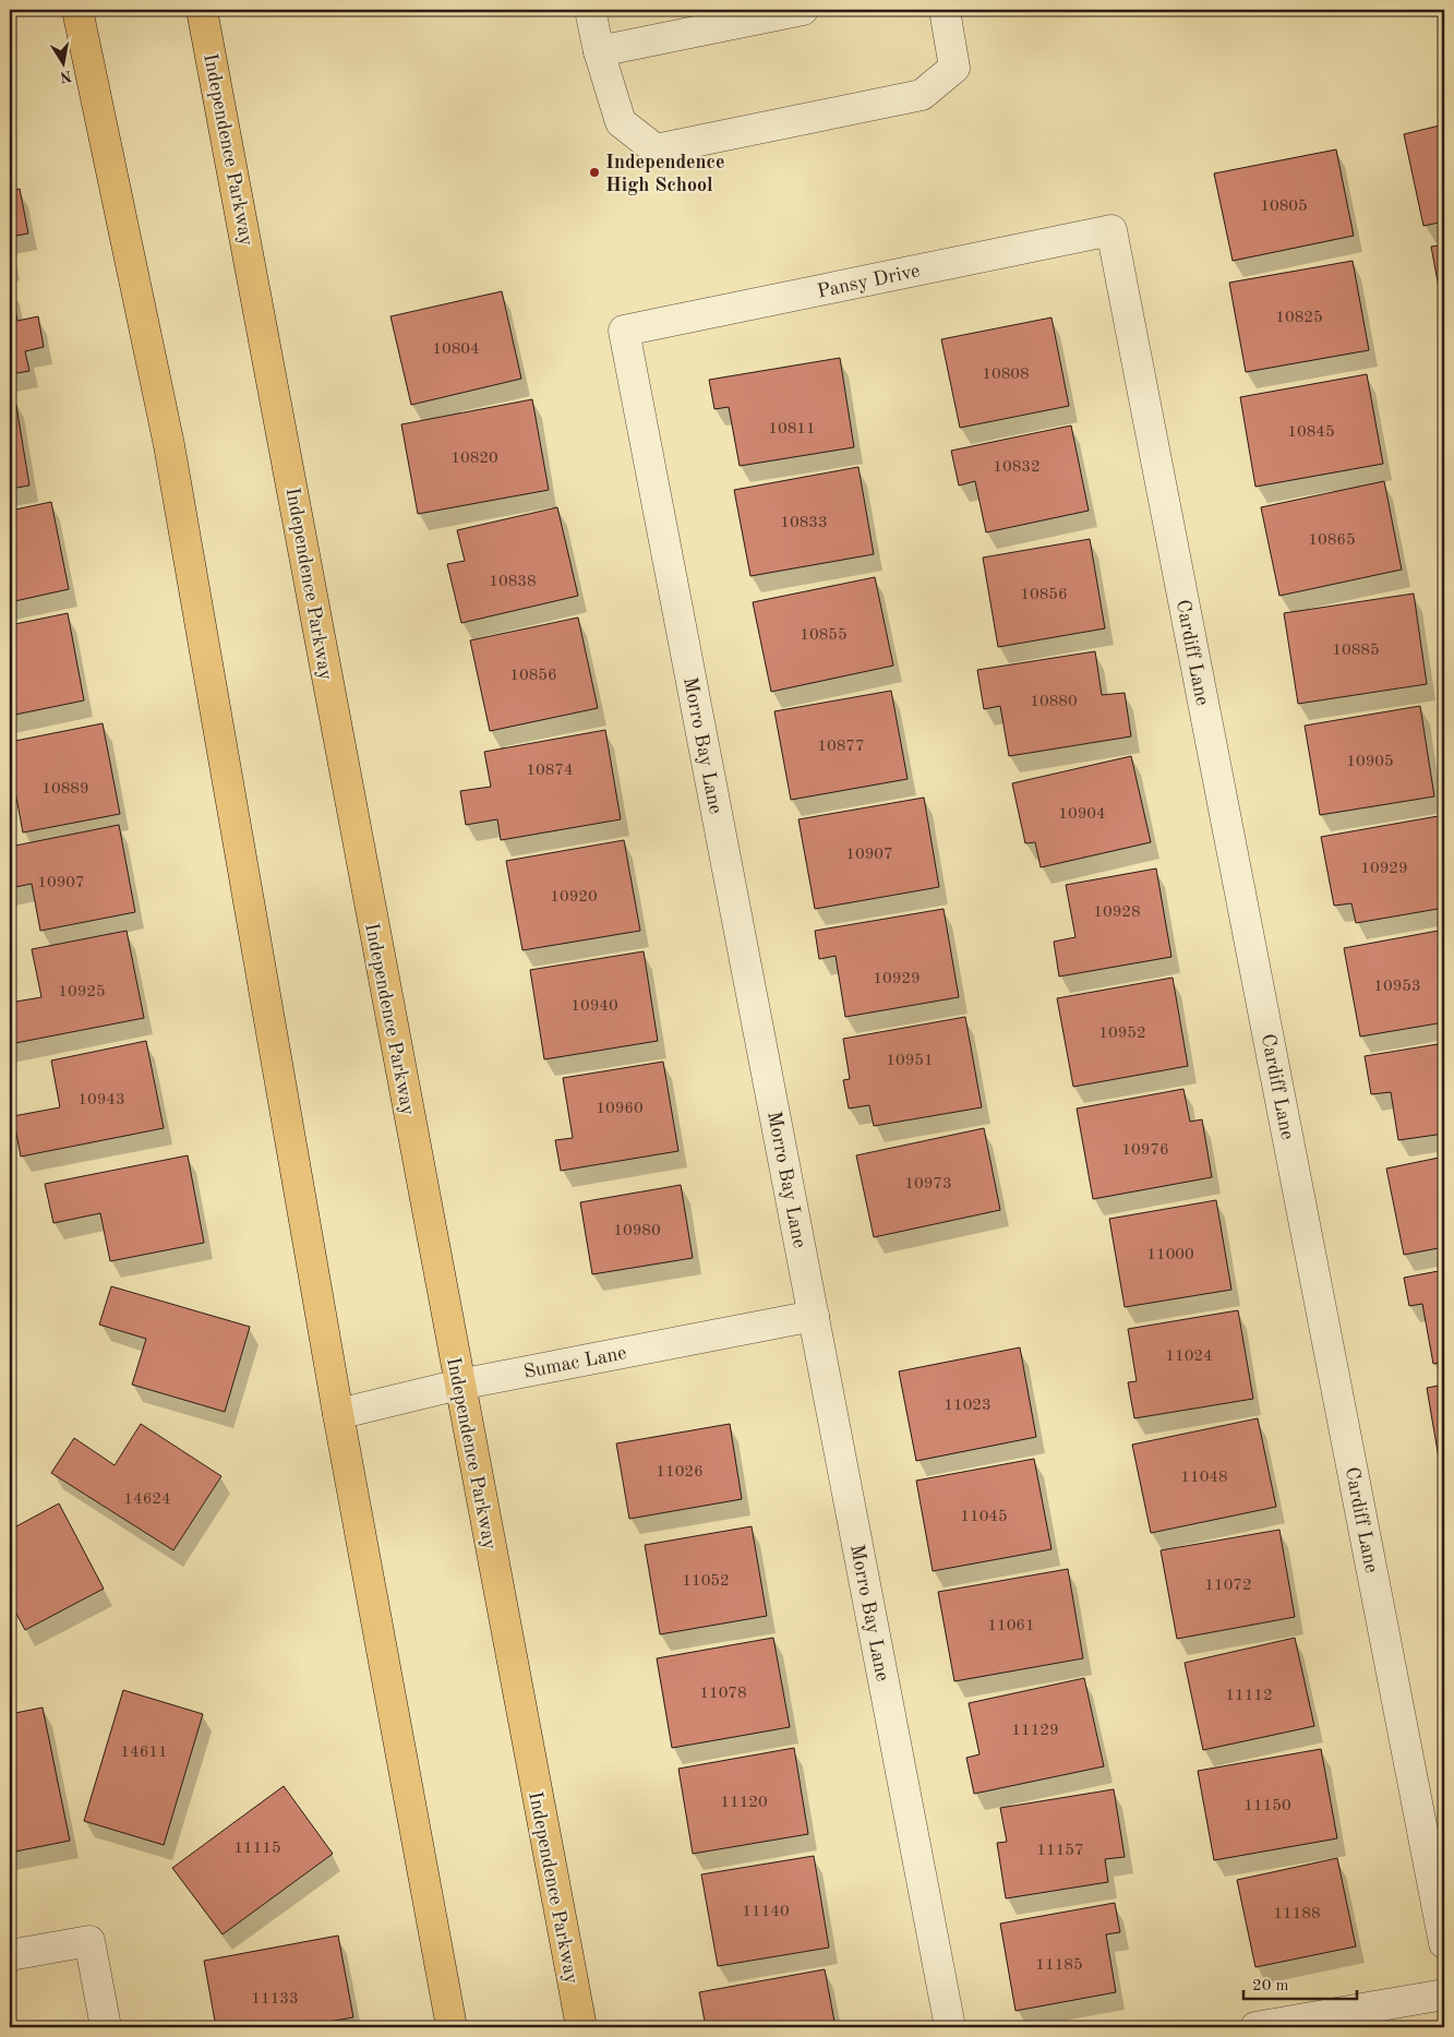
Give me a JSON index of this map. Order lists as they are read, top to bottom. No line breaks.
{"streets":{"main road":["Independence Parkway"],"street":["Pansy Drive","Cardiff Lane","Morro Bay Lane","Sumac Lane"]},"crossings":[["Independence Parkway","Sumac Lane"],["Pansy Drive","Cardiff Lane"],["Pansy Drive","Morro Bay Lane"],["Morro Bay Lane","Sumac Lane"]],"places":["Independence High School"],"house_numbers":["10805","10825","10804","10808","10811","10845","10820","10832","10833","10865","10838","10856","10855","10885","10856","10880","10877","10905","10874","10889","10904","10907","10929","10907","10920","10928","10929","10953","10925","10940","10952","10951","10943","10960","10976","10973","10980","11000","11024","11023","11026","11048","14624","11045","11052","11072","11061","11078","11112","11129","14611","11120","11150","11115","11157","11140","11188","11185","11133"],"scale_bar":"20 m","north":"bottom"}
